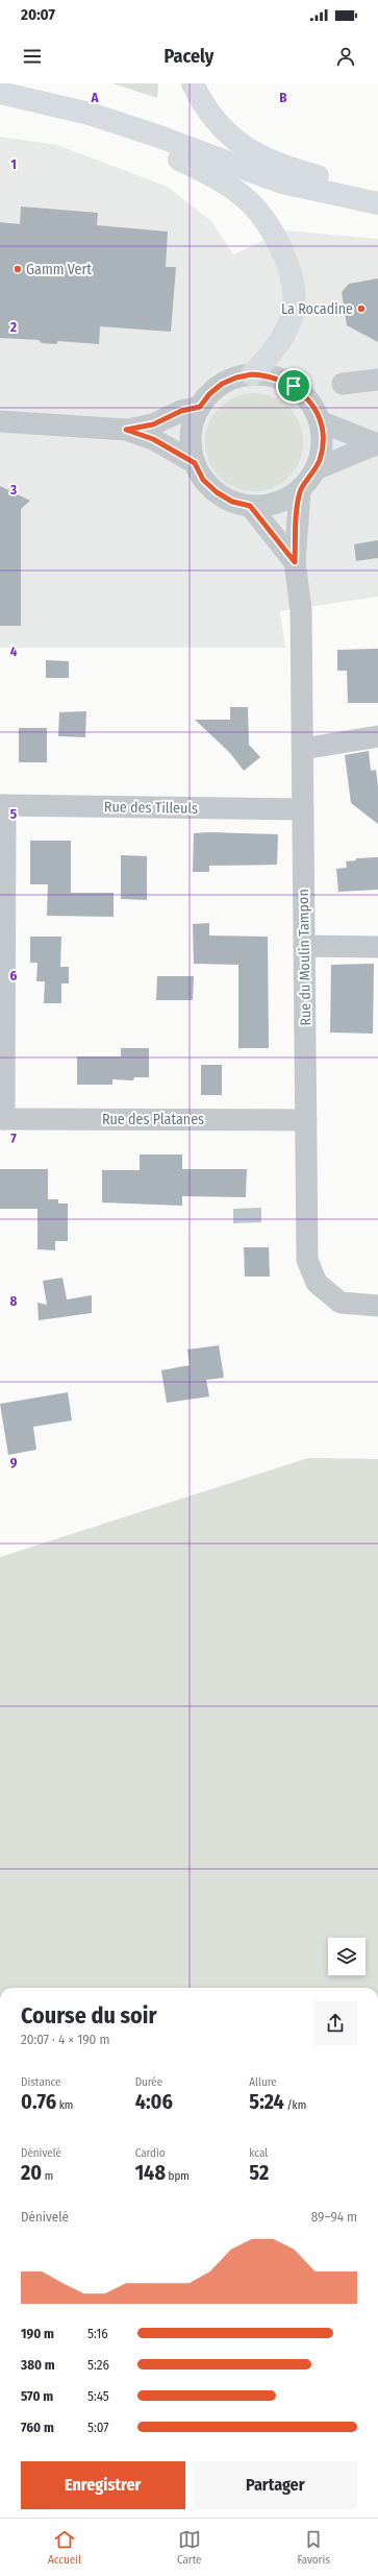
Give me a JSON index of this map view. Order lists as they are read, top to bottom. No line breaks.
{"streets":{"street":["Rue des Tilleuls","Rue du Moulin Tampon","Rue des Platanes"]},"crossings":[["Rue des Tilleuls","Rue du Moulin Tampon"],["Rue du Moulin Tampon","Rue des Platanes"]],"places":["Gamm Vert","La Rocadine"],"page":{"status":"20:07","header":"Pacely","heading":["Course du soir","20:07 · 4 × 190 m"],"stats":[["Distance","0.76 km"],["Durée","4:06"],["Allure","5:24 /km"],["Dénivelé","20 m"],["Cardio","148 bpm"],["kcal","52"]],"chart":["Dénivelé","89–94 m"],"list":[{"name":"190 m","note":"5:16"},{"name":"380 m","note":"5:26"},{"name":"570 m","note":"5:45"},{"name":"760 m","note":"5:07"}],"buttons":["Enregistrer","Partager"],"tabs":["Accueil","Carte","Favoris"]},"grid":{"columns":["A","B"],"rows":["1","2","3","4","5","6","7","8","9"]}}
